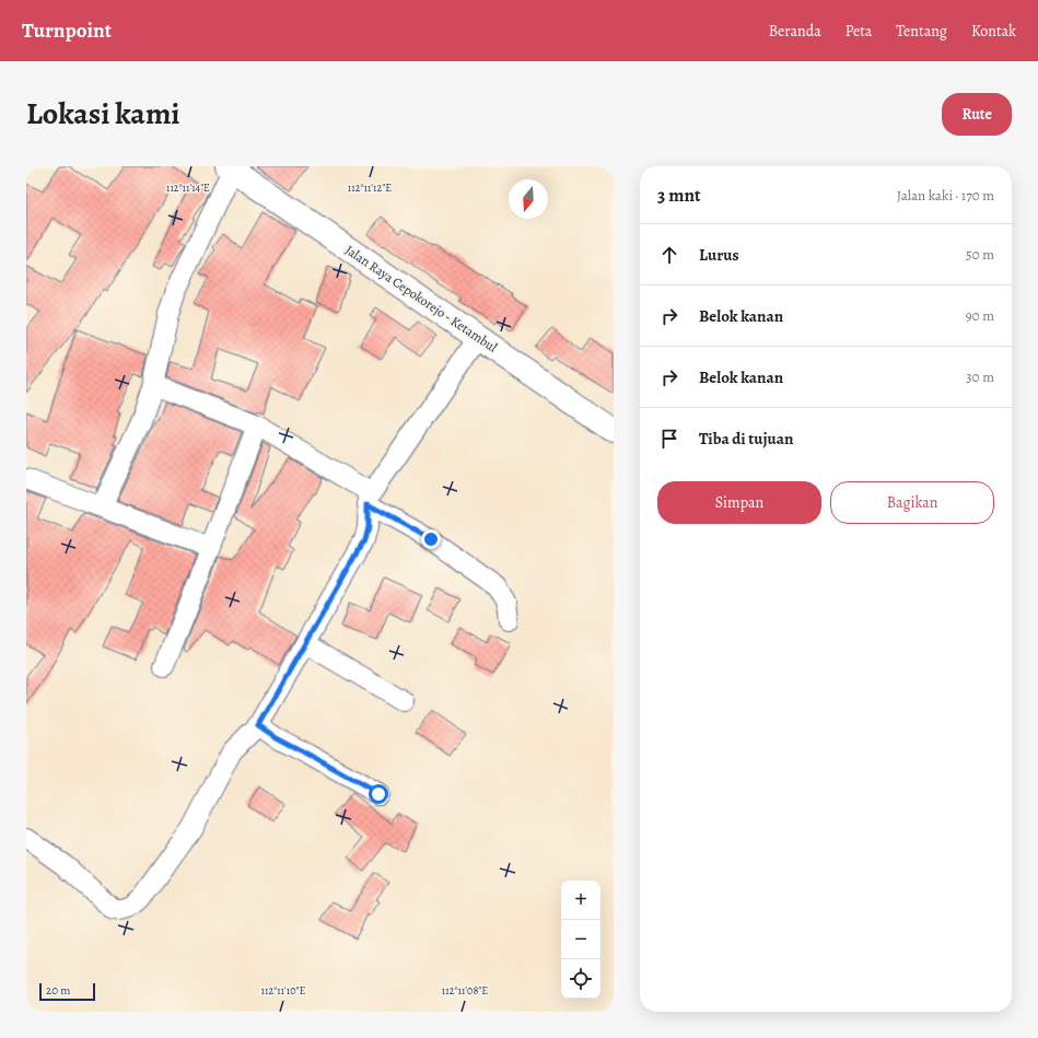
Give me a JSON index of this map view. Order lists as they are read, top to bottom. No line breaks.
{"streets":{"street":["Jalan Raya Cepokorejo - Ketambul"]},"scale_bar":"20 m","north":"bottom","page":{"header":"Turnpoint","nav":["Beranda","Peta","Tentang","Kontak"],"title":"Lokasi kami","buttons":["Rute",["Simpan","Bagikan"]],"heading":["3 mnt","Jalan kaki · 170 m"],"list":[["Lurus","50 m"],["Belok kanan","90 m"],["Belok kanan","30 m"],"Tiba di tujuan"],"map_buttons":["+","−"],"scale":"20 m"},"coordinates":["112°11'14\"E","112°11'12\"E","112°11'10\"E","112°11'08\"E"]}
